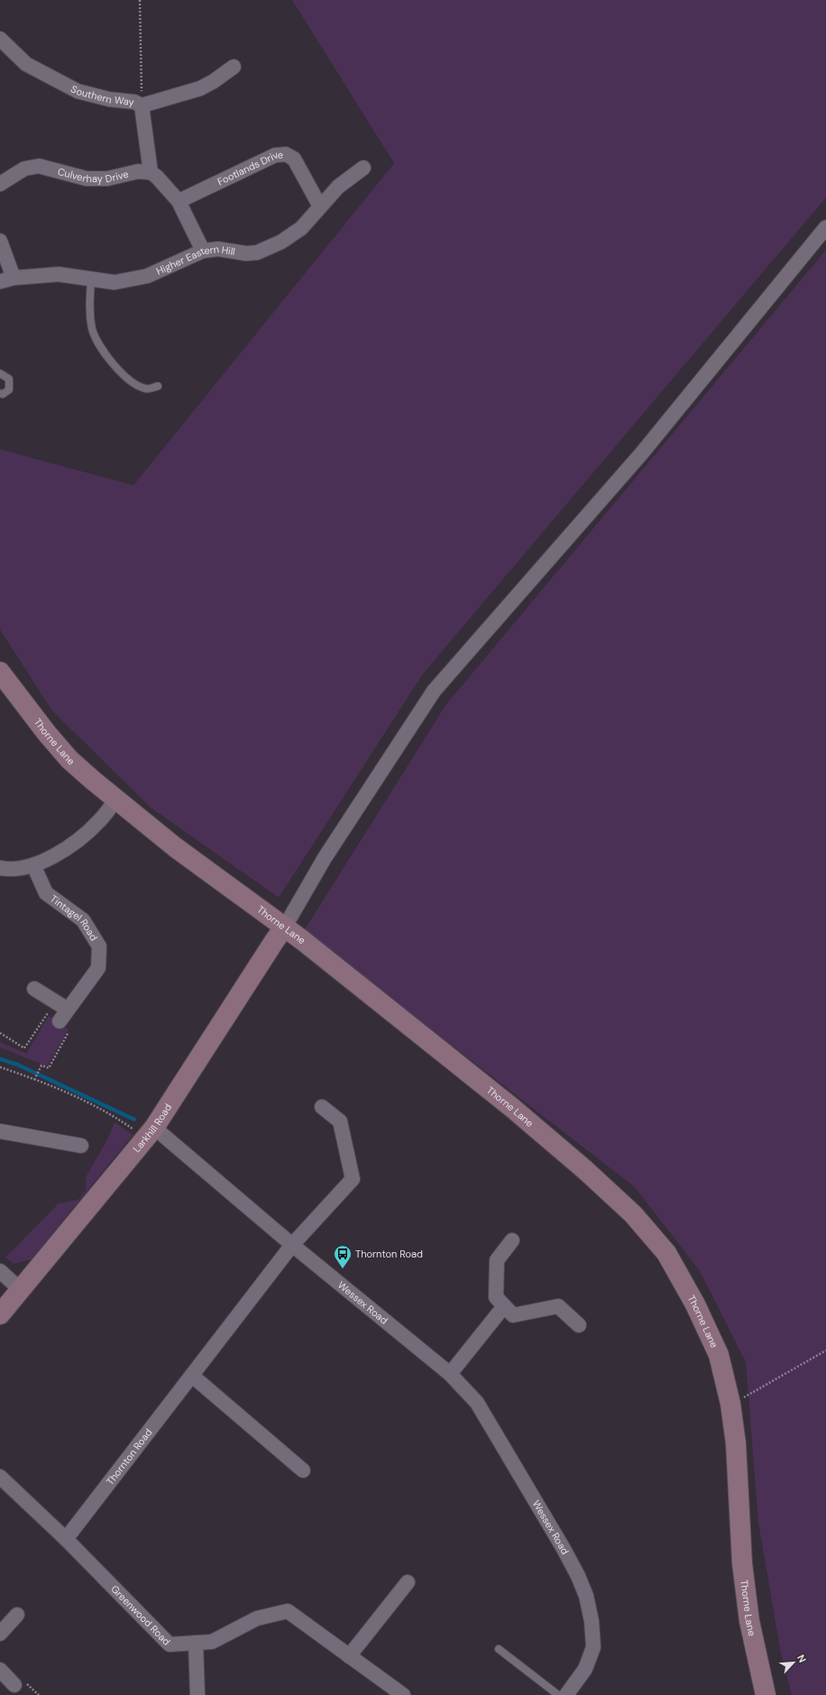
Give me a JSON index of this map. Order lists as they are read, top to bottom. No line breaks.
{"streets":{"street":["Southern Way","Footlands Drive","Culverhay Drive","Higher Eastern Hill","Thorne Lane","Tintagel Road","Larkhill Road","Wessex Road","Thornton Road","Greenwood Road"]},"crossings":[["Footlands Drive","Higher Eastern Hill"],["Thorne Lane","Larkhill Road"],["Larkhill Road","Wessex Road"],["Wessex Road","Thornton Road"],["Thornton Road","Greenwood Road"]],"places":{"bus stop":["Thornton Road"]},"north":"top right"}
